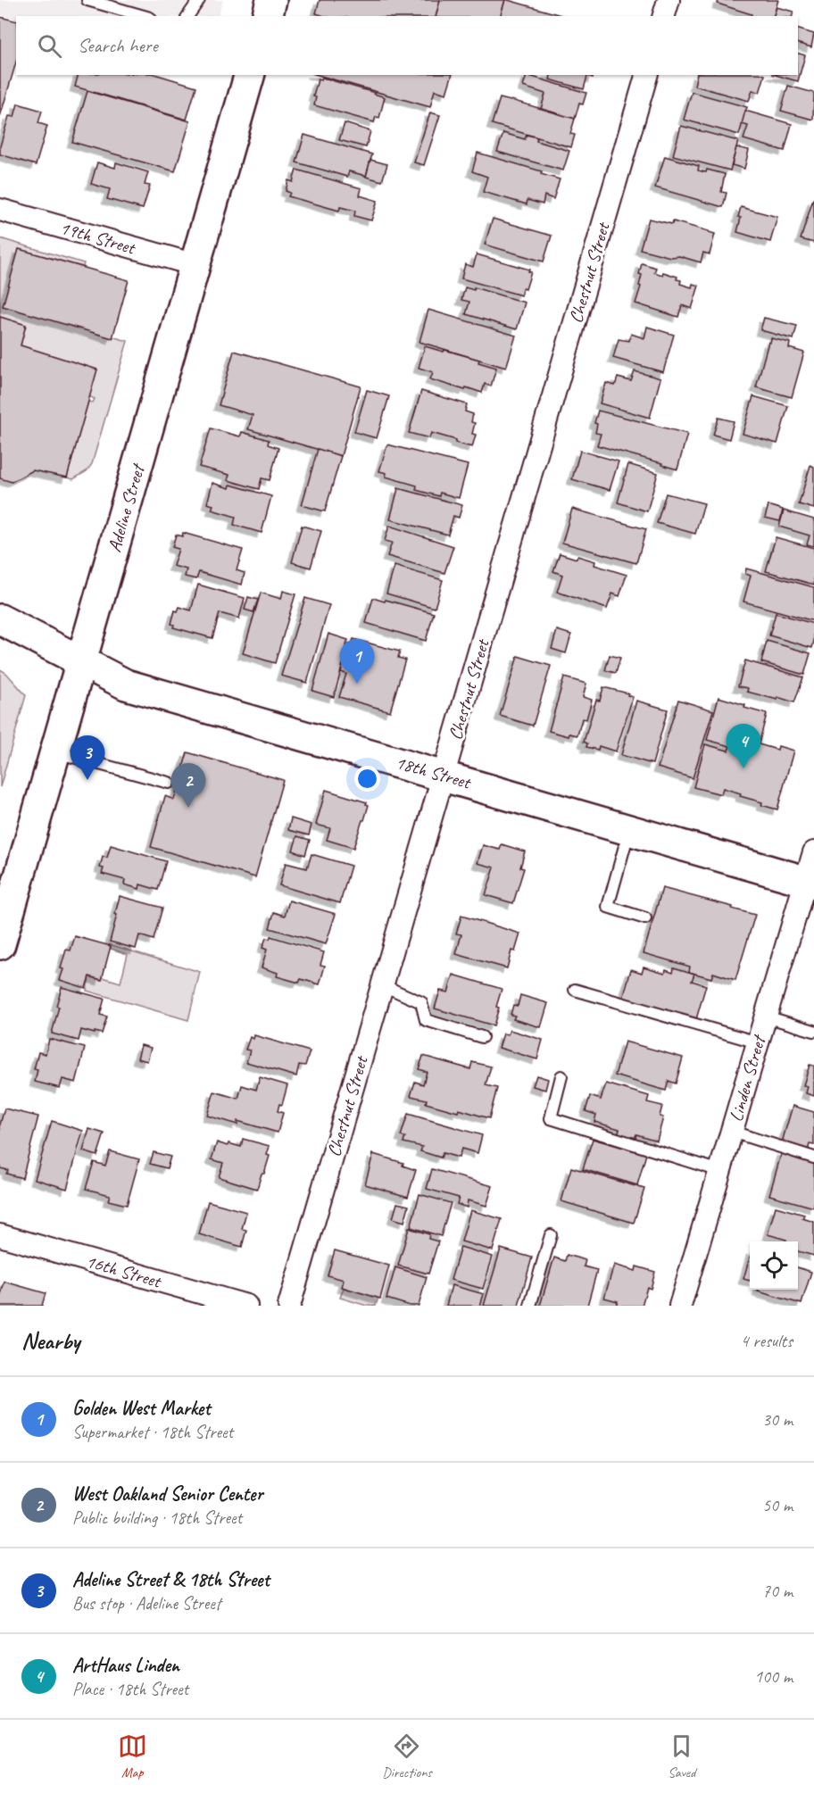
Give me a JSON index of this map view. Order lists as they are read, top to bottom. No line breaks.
{"streets":{"main road":["Adeline Street","18th Street"],"street":["19th Street","Chestnut Street","Linden Street","16th Street"]},"crossings":[["19th Street","Adeline Street"],["Chestnut Street","18th Street"],["Adeline Street","18th Street"],["18th Street","Linden Street"]],"page":{"search":"Search here","pins":["1","4","3","2"],"heading":["Nearby","4 results"],"list":[{"mark":"1","name":"Golden West Market","note":"Supermarket · 18th Street","value":"30 m"},{"mark":"2","name":"West Oakland Senior Center","note":"Public building · 18th Street","value":"50 m"},{"mark":"3","name":"Adeline Street & 18th Street","note":"Bus stop · Adeline Street","value":"70 m"},{"mark":"4","name":"ArtHaus Linden","note":"Place · 18th Street","value":"100 m"}],"nav":["Map","Directions","Saved"]}}
